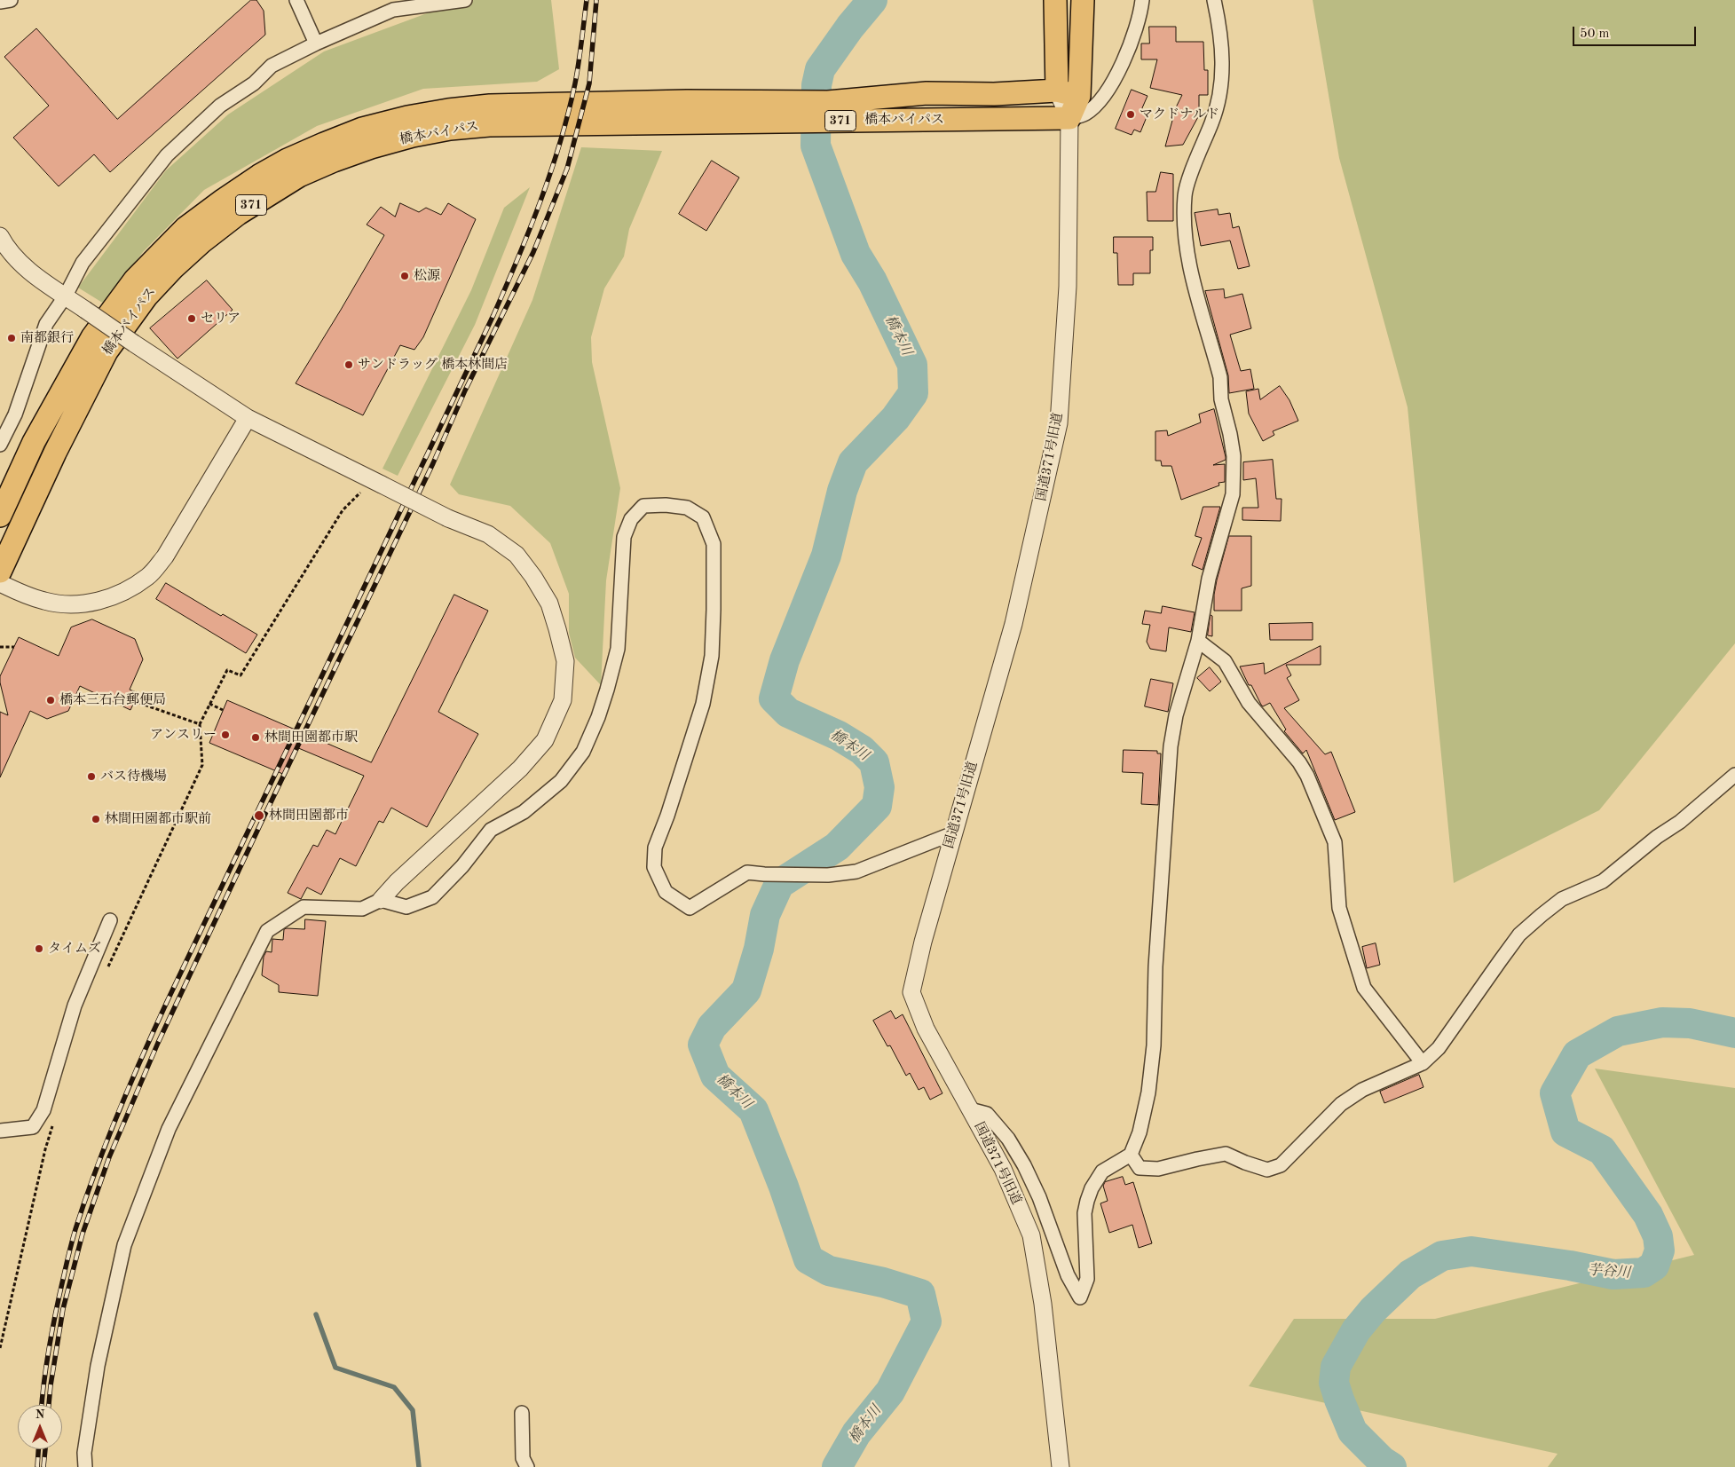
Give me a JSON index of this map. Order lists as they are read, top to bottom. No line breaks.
{"streets":{"highway":["橋本バイパス","371"],"street":["国道371号旧道"]},"crossings":[["橋本バイパス","国道371号旧道"]],"water":["橋本川","芋谷川"],"places":["マクドナルド","松源","セリア","南都銀行","サンドラッグ 橋本林間店","橋本三石台郵便局","アンスリー","林間田園都市駅","バス待機場","林間田園都市","林間田園都市駅前","タイムズ"],"scale_bar":"50 m","north":"top"}
